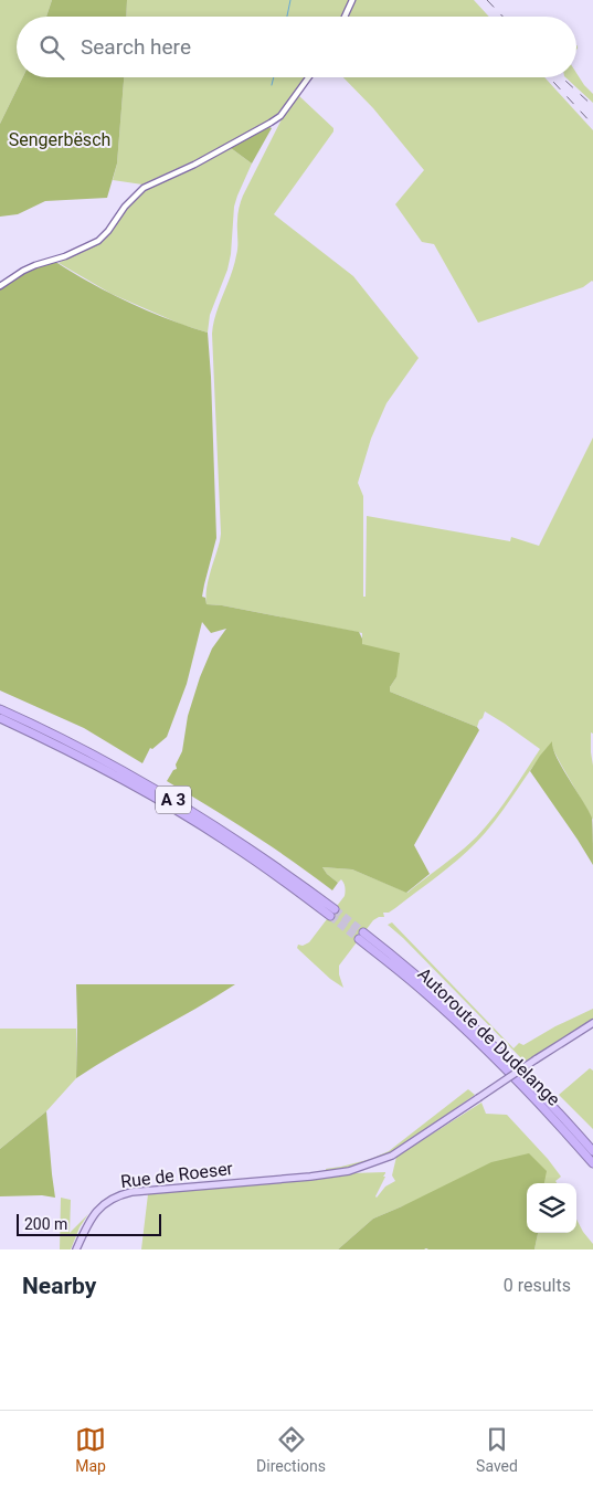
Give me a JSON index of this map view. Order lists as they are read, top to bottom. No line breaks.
{"streets":{"highway":["A 3","Autoroute de Dudelange"],"main road":["Rue de Roeser"]},"parks":["Sengerbësch"],"scale_bar":"200 m","page":{"search":"Search here","scale":"200 m","heading":["Nearby","0 results"],"nav":["Map","Directions","Saved"]}}
